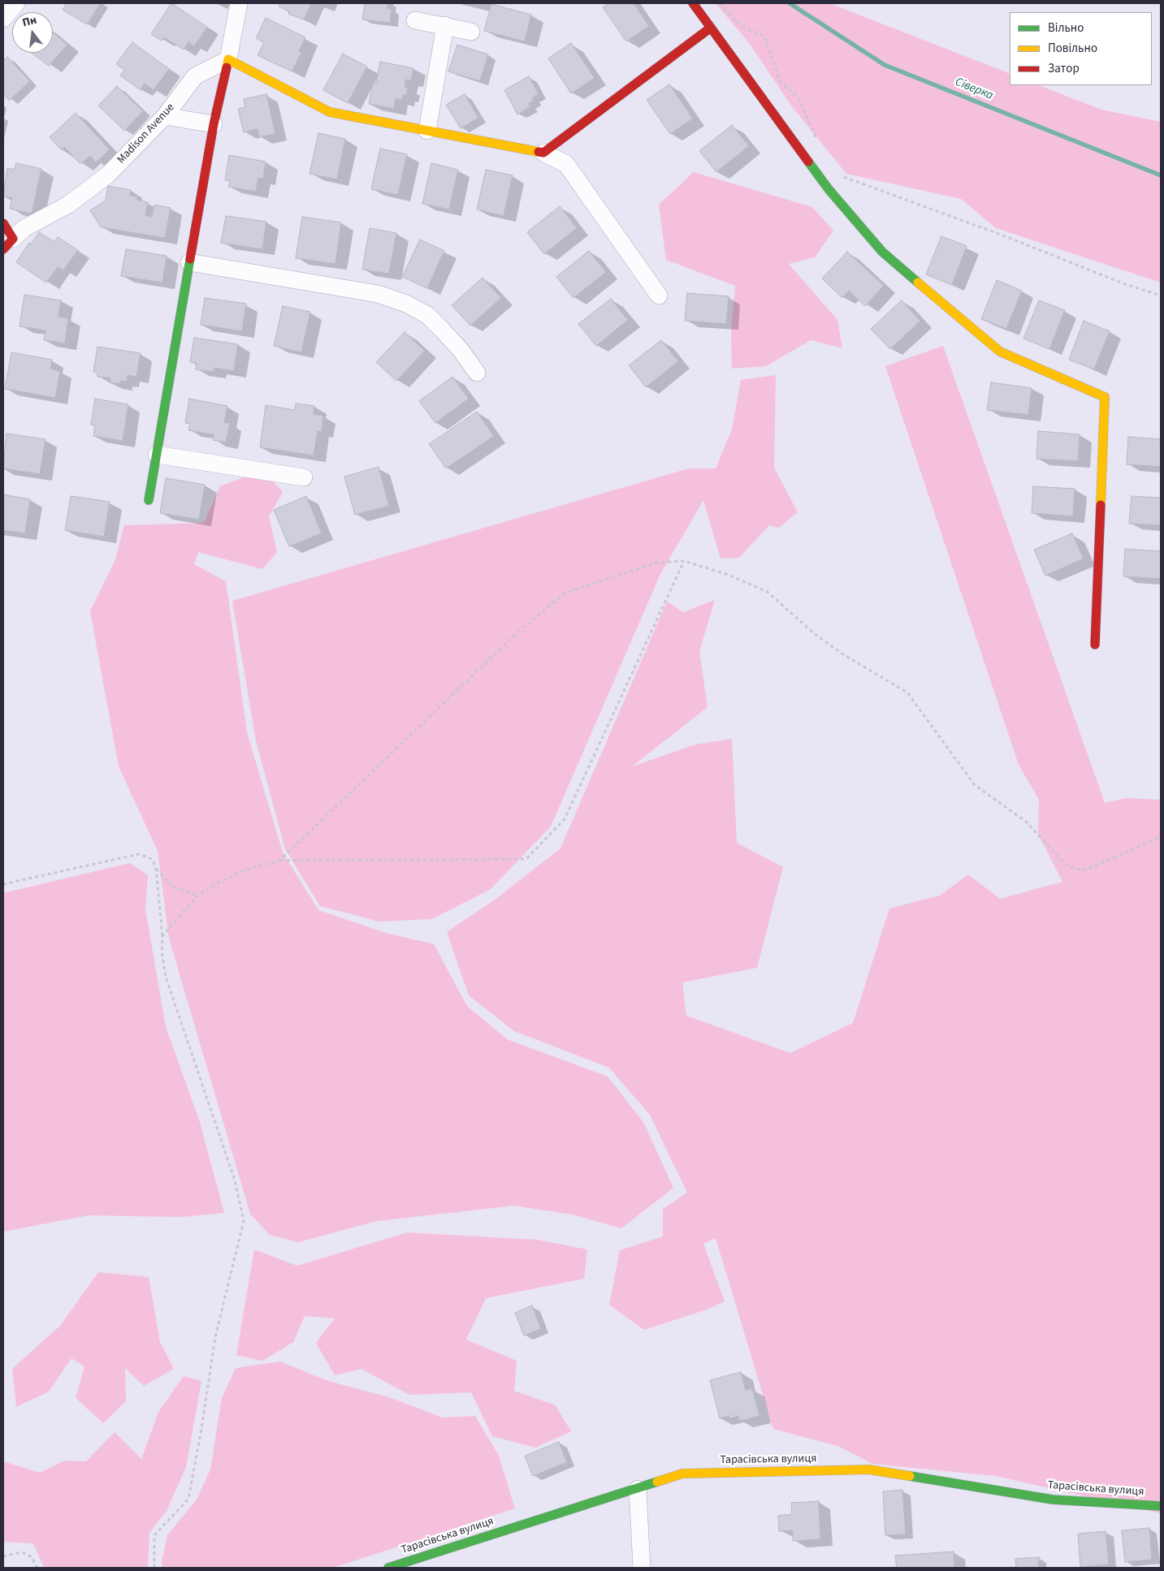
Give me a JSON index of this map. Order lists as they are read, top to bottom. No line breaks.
{"streets":{"street":["Madison Avenue","Тарасівська вулиця"]},"water":["Сіверка"],"legend":["Вільно","Повільно","Затор"],"north":"top"}
